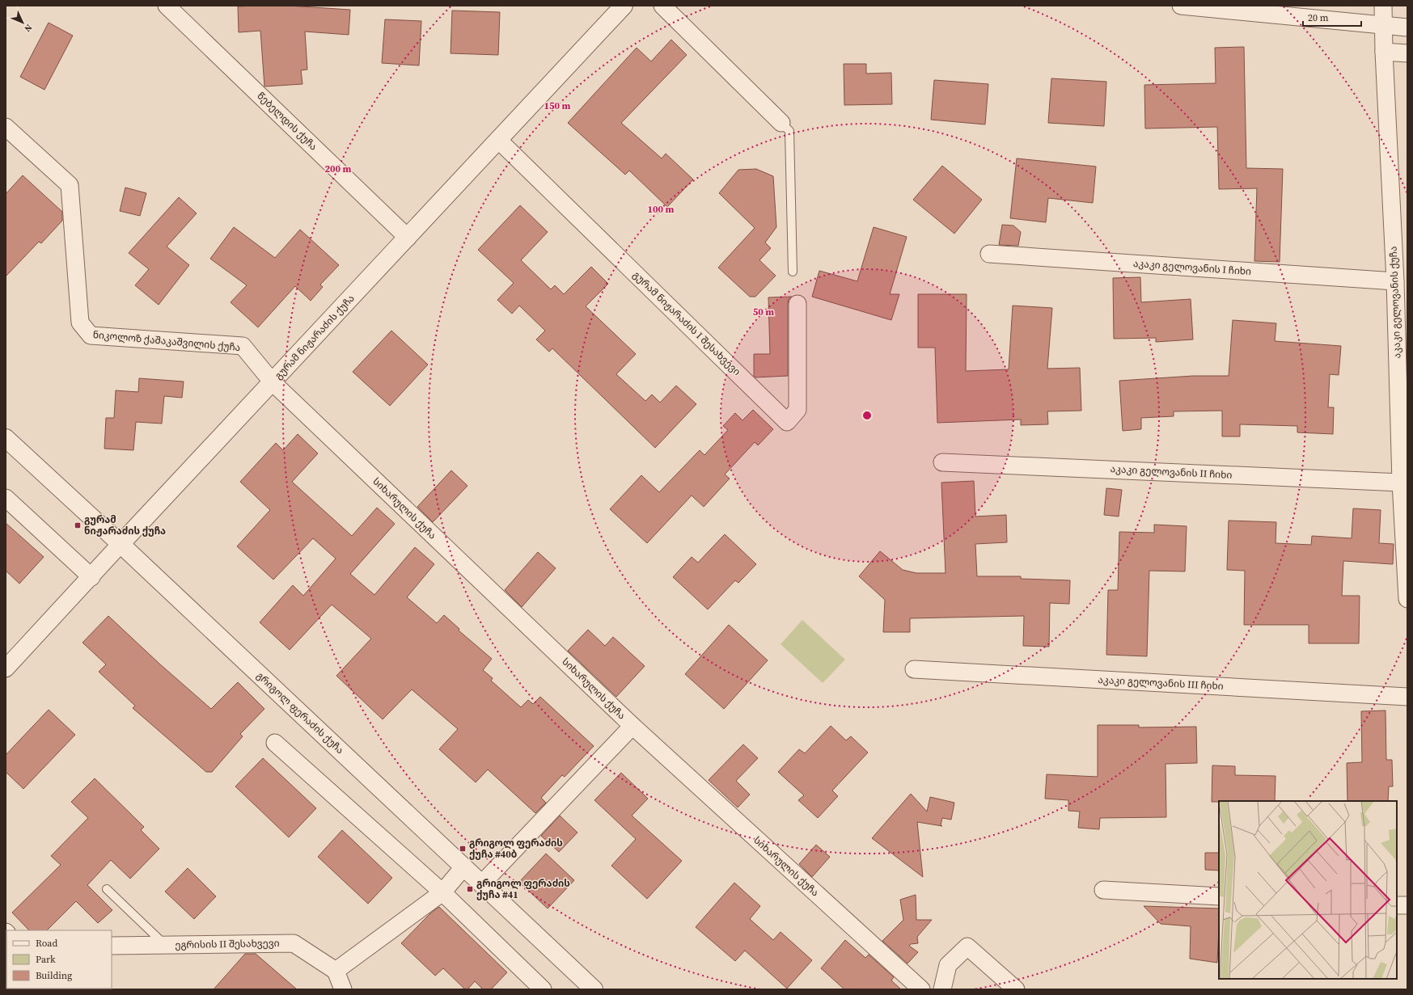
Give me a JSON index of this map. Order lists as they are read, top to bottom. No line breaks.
{"streets":{"street":["წებელდის ქუჩა","აკაკი გელოვანის I ჩიხი","აკაკი გელოვანის ქუჩა","გურამ ნიჟარაძის I შესახვევი","გურამ ნიჟარაძის ქუჩა","ნიკოლოზ ქაშაკაშვილის ქუჩა","აკაკი გელოვანის II ჩიხი","სიხარულის ქუჩა","აკაკი გელოვანის III ჩიხი","გრიგოლ ფერაძის ქუჩა","ეგრისის II შესახვევი"]},"crossings":[["წებელდის ქუჩა","გურამ ნიჟარაძის ქუჩა"],["აკაკი გელოვანის I ჩიხი","აკაკი გელოვანის ქუჩა"],["აკაკი გელოვანის ქუჩა","აკაკი გელოვანის II ჩიხი"],["გურამ ნიჟარაძის I შესახვევი","გურამ ნიჟარაძის ქუჩა"],["გურამ ნიჟარაძის ქუჩა","ნიკოლოზ ქაშაკაშვილის ქუჩა"],["გურამ ნიჟარაძის ქუჩა","სიხარულის ქუჩა"],["გურამ ნიჟარაძის ქუჩა","გრიგოლ ფერაძის ქუჩა"],["ნიკოლოზ ქაშაკაშვილის ქუჩა","სიხარულის ქუჩა"]],"places":{"transit":["გურამ ნიჟარაძის ქუჩა","გრიგოლ ფერაძის ქუჩა #40ბ","გრიგოლ ფერაძის ქუჩა #41"]},"legend":["Road","Park","Building"],"scale_bar":"20 m","north":"bottom right","rings":["150 m","200 m","100 m","50 m"]}
